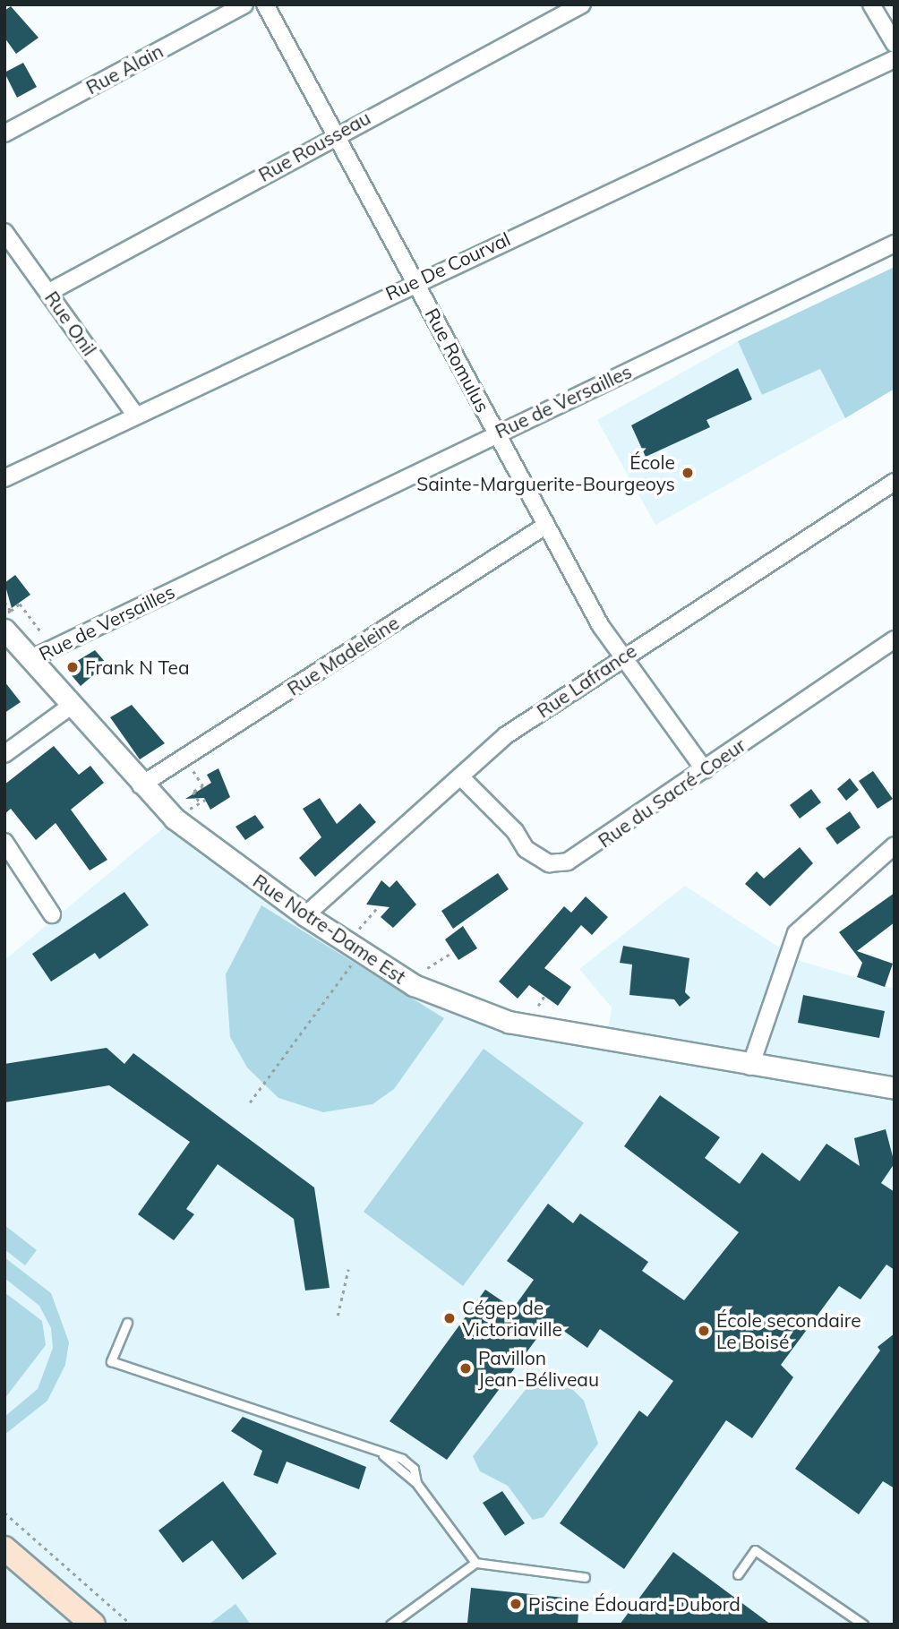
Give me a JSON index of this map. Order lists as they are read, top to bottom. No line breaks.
{"streets":{"street":["Rue Alain","Rue Rousseau","Rue De Courval","Rue Onil","Rue Romulus","Rue de Versailles","Rue Madeleine","Rue Lafrance","Rue du Sacré-Coeur","Rue Notre-Dame Est"]},"crossings":[["Rue Rousseau","Rue Onil"],["Rue Rousseau","Rue Romulus"],["Rue De Courval","Rue Onil"],["Rue De Courval","Rue Romulus"],["Rue Romulus","Rue de Versailles"],["Rue Romulus","Rue Madeleine"],["Rue Romulus","Rue Lafrance"],["Rue Romulus","Rue du Sacré-Coeur"],["Rue de Versailles","Rue Notre-Dame Est"],["Rue Madeleine","Rue Notre-Dame Est"],["Rue Lafrance","Rue du Sacré-Coeur"],["Rue Lafrance","Rue Notre-Dame Est"]],"places":["École Sainte-Marguerite-Bourgeoys","Frank N Tea","Cégep de Victoriaville","École secondaire Le Boisé","Pavillon Jean-Béliveau","Piscine Édouard-Dubord"]}
